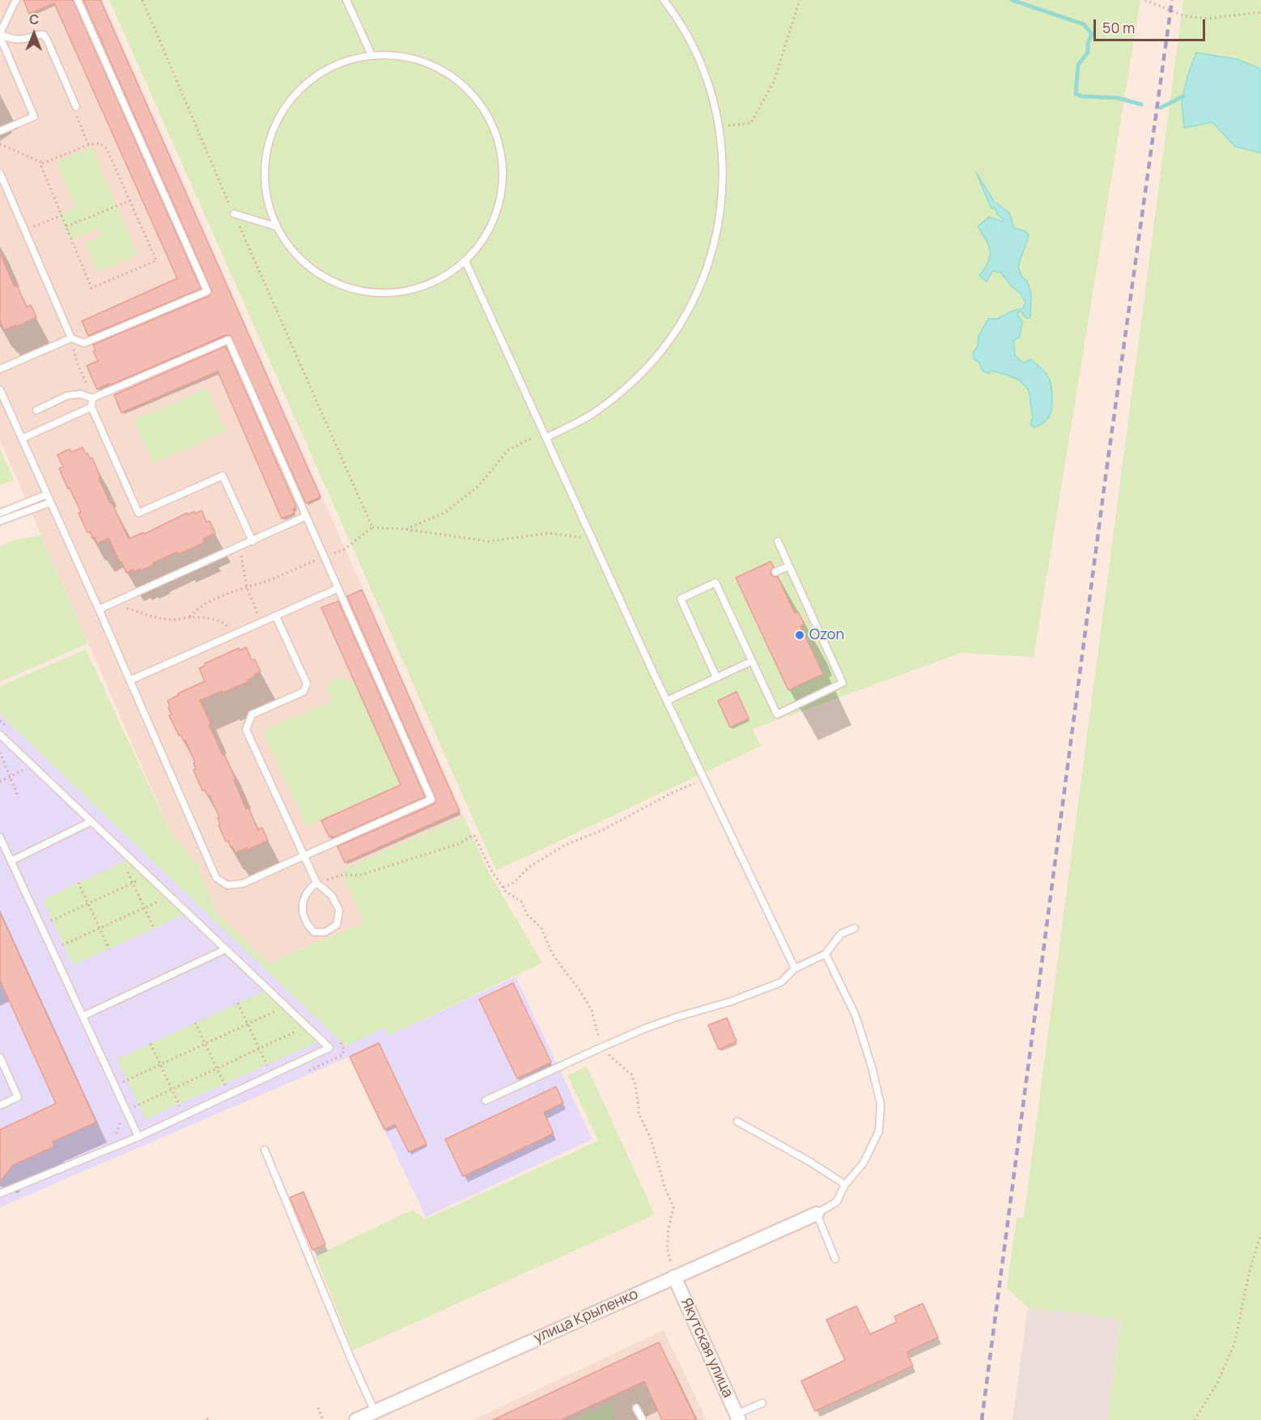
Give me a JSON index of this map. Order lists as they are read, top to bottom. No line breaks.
{"streets":{"street":["улица Крыленко","Якутская улица"]},"crossings":[["улица Крыленко","Якутская улица"]],"places":["Ozon"],"scale_bar":"50 m","north":"top"}
